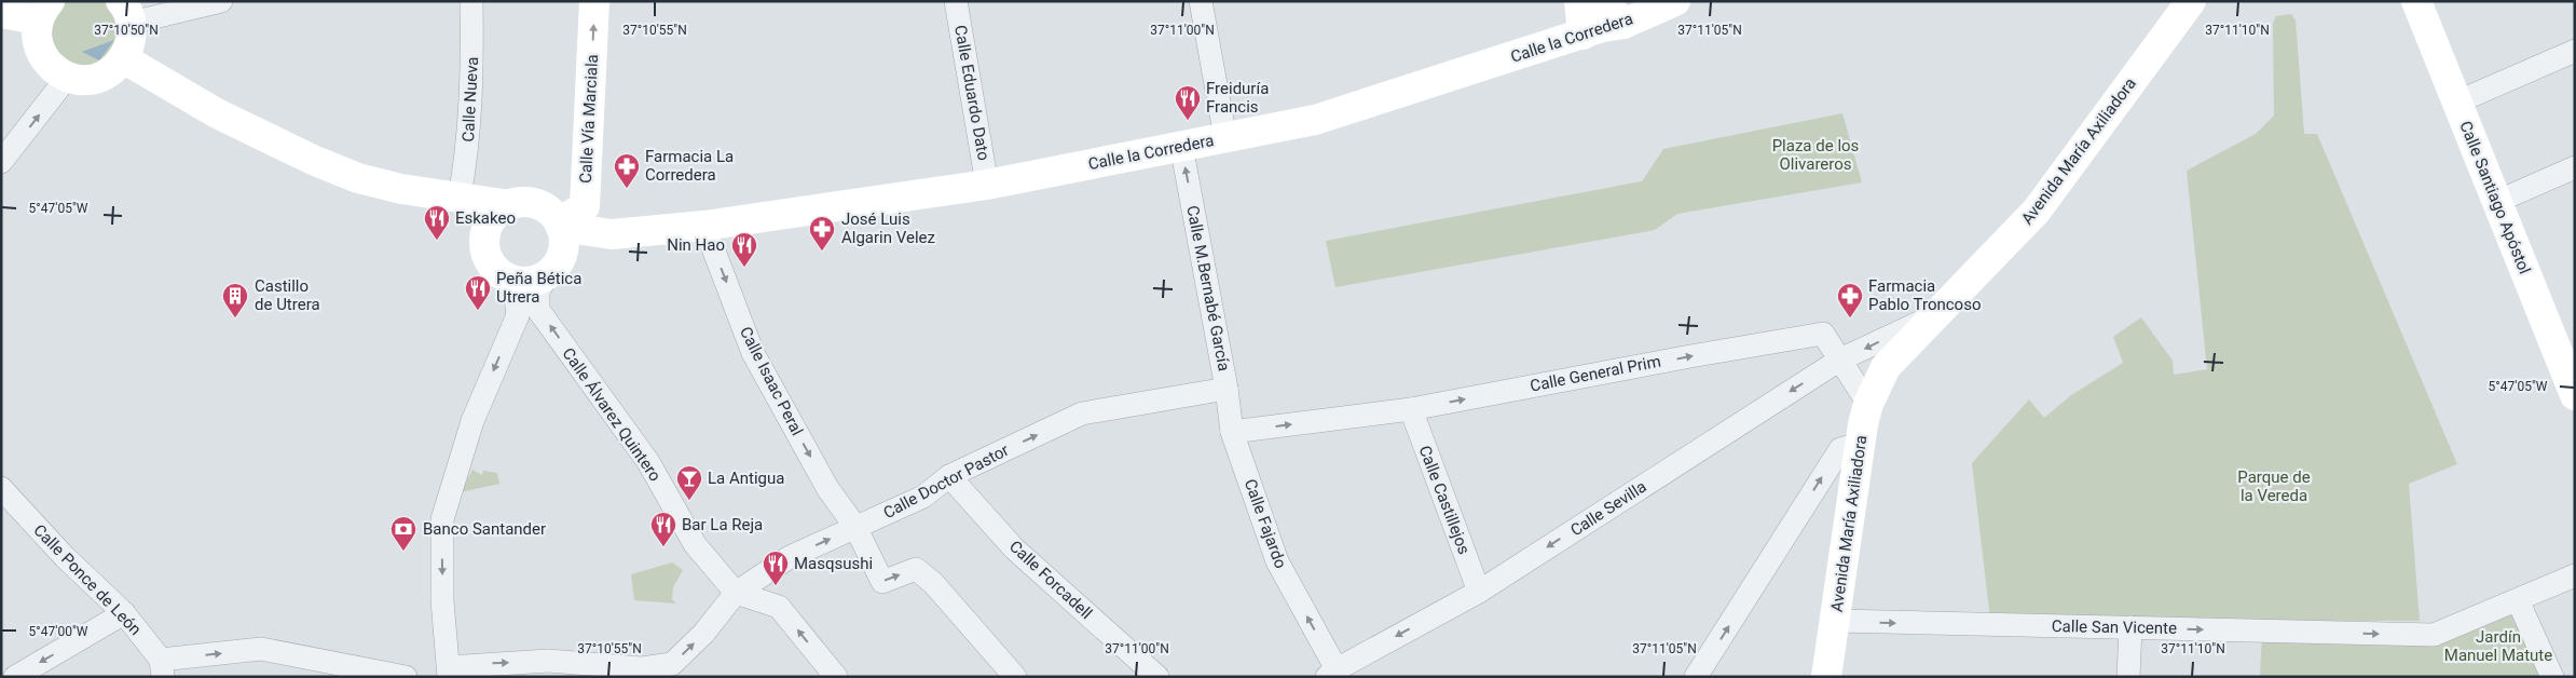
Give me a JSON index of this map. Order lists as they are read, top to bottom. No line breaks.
{"streets":{"street":["Calle la Corredera","Calle Eduardo Dato","Calle Nueva","Calle Vía Marciala","Avenida María Axiliadora","Calle Santiago Apóstol","Calle M.Bernabé García","Calle General Prim","Calle Isaac Peral","Calle Álvarez Quintero","Calle Doctor Pastor","Calle Castillejos","Calle Sevilla","Calle Fajardo","Calle Ponce de León","Calle Forcadell","Calle San Vicente"]},"crossings":[["Calle la Corredera","Calle Eduardo Dato"],["Calle la Corredera","Calle Vía Marciala"],["Calle la Corredera","Calle M.Bernabé García"],["Calle la Corredera","Calle Isaac Peral"],["Avenida María Axiliadora","Calle San Vicente"],["Calle M.Bernabé García","Calle General Prim"],["Calle M.Bernabé García","Calle Doctor Pastor"],["Calle M.Bernabé García","Calle Fajardo"],["Calle General Prim","Calle Castillejos"],["Calle General Prim","Calle Sevilla"],["Calle General Prim","Calle Fajardo"],["Calle Isaac Peral","Calle Doctor Pastor"],["Calle Álvarez Quintero","Calle Doctor Pastor"],["Calle Doctor Pastor","Calle Forcadell"],["Calle Castillejos","Calle Sevilla"],["Calle Sevilla","Calle Fajardo"]],"one_way":["Calle Vía Marciala","Calle M.Bernabé García","Calle General Prim","Calle Isaac Peral","Calle Álvarez Quintero","Calle Doctor Pastor","Calle Fajardo","Calle San Vicente"],"parks":["Plaza de los Olivareros","Parque de la Vereda","Jardín Manuel Matute"],"places":{"restaurant":["Freiduría Francis","Eskakeo","Nin Hao","Peña Bética Utrera","Bar La Reja","Masqsushi"],"pharmacy":["Farmacia La Corredera","José Luis Algarin Velez","Farmacia Pablo Troncoso"],"building":["Castillo de Utrera"],"bar":["La Antigua"],"bank":["Banco Santander"]},"coordinates":["37°10'50\"N","37°10'55\"N","37°11'00\"N","37°11'05\"N","37°11'10\"N","5°47'05\"W","5°47'00\"W"]}
